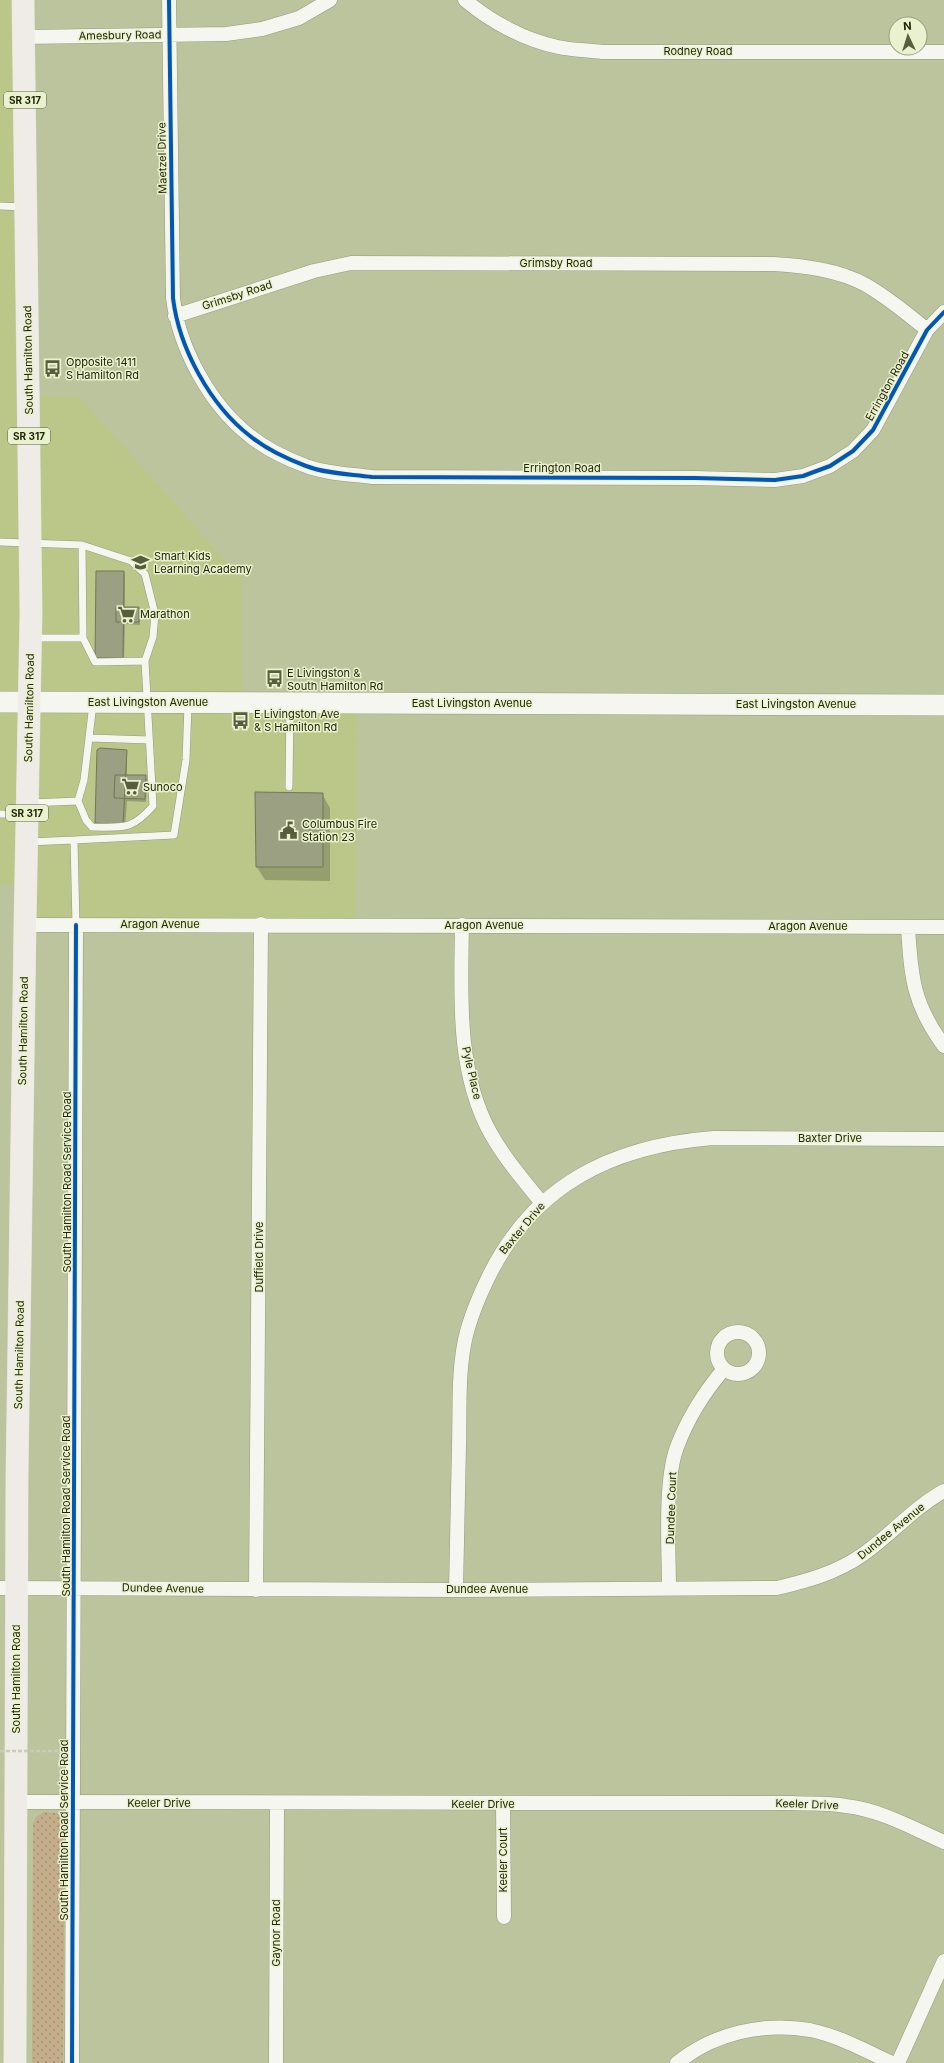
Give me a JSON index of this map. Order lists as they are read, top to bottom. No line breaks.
{"streets":{"main road":["SR 317","South Hamilton Road","East Livingston Avenue"],"street":["Amesbury Road","Rodney Road","Maetzel Drive","Grimsby Road","Errington Road","Aragon Avenue","Pyle Place","Baxter Drive","South Hamilton Road Service Road","Duffield Drive","Dundee Court","Dundee Avenue","Keeler Drive","Keeler Court","Gaynor Road"]},"crossings":[["Amesbury Road","Maetzel Drive"],["Amesbury Road","South Hamilton Road"],["Maetzel Drive","Grimsby Road"],["Maetzel Drive","Errington Road"],["Grimsby Road","Errington Road"],["South Hamilton Road","East Livingston Avenue"],["South Hamilton Road","Aragon Avenue"],["South Hamilton Road","Dundee Avenue"],["South Hamilton Road","Keeler Drive"],["Aragon Avenue","Pyle Place"],["Aragon Avenue","South Hamilton Road Service Road"],["Aragon Avenue","Duffield Drive"],["Pyle Place","Baxter Drive"],["Baxter Drive","Dundee Avenue"],["South Hamilton Road Service Road","Dundee Avenue"],["South Hamilton Road Service Road","Keeler Drive"],["Duffield Drive","Dundee Avenue"],["Dundee Court","Dundee Avenue"],["Keeler Drive","Keeler Court"],["Keeler Drive","Gaynor Road"]],"places":{"bus stop":["Opposite 1411 S Hamilton Rd","E Livingston & South Hamilton Rd","E Livingston Ave & S Hamilton Rd"],"school or university":["Smart Kids Learning Academy"],"supermarket":["Marathon","Sunoco"],"public building":["Columbus Fire Station 23"]},"north":"top"}
